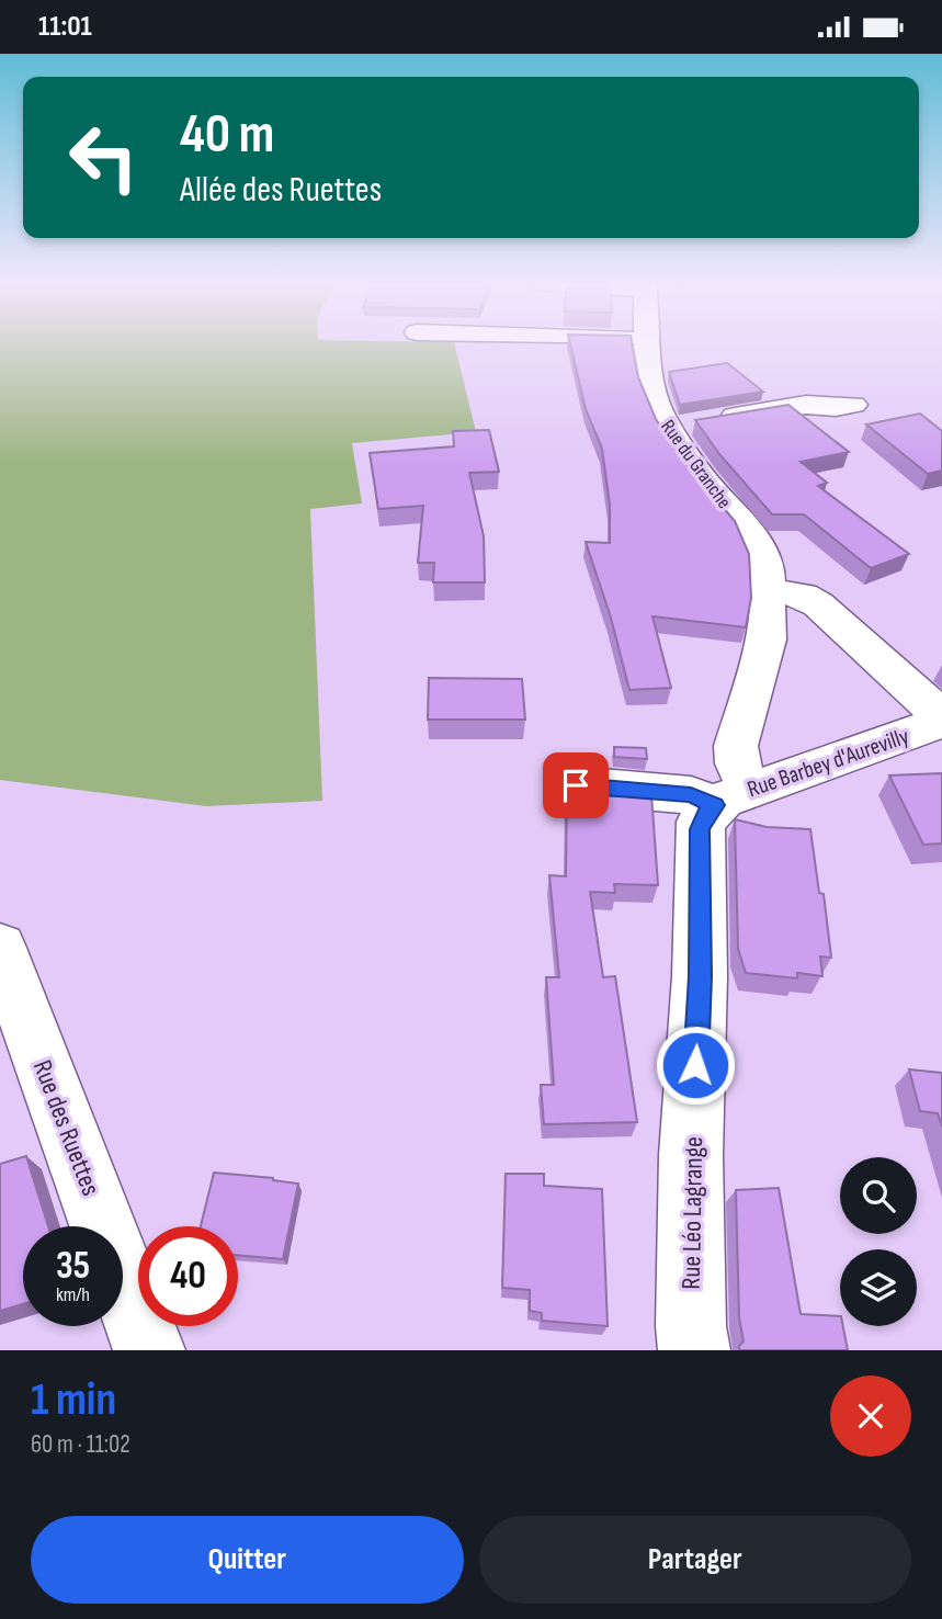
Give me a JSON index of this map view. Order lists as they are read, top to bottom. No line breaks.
{"streets":{"street":["Rue du Granche","Rue Barbey d'Aurevilly","Rue des Ruettes","Rue Léo Lagrange"]},"crossings":[["Rue du Granche","Rue Barbey d'Aurevilly"],["Rue du Granche","Rue Léo Lagrange"],["Rue Barbey d'Aurevilly","Rue Léo Lagrange"]],"page":{"status":"11:01","turn":["40 m","Allée des Ruettes"],"speed":"35 km/h","limit":"40","heading":["1 min","60 m · 11:02"],"buttons":["Quitter","Partager"]}}
